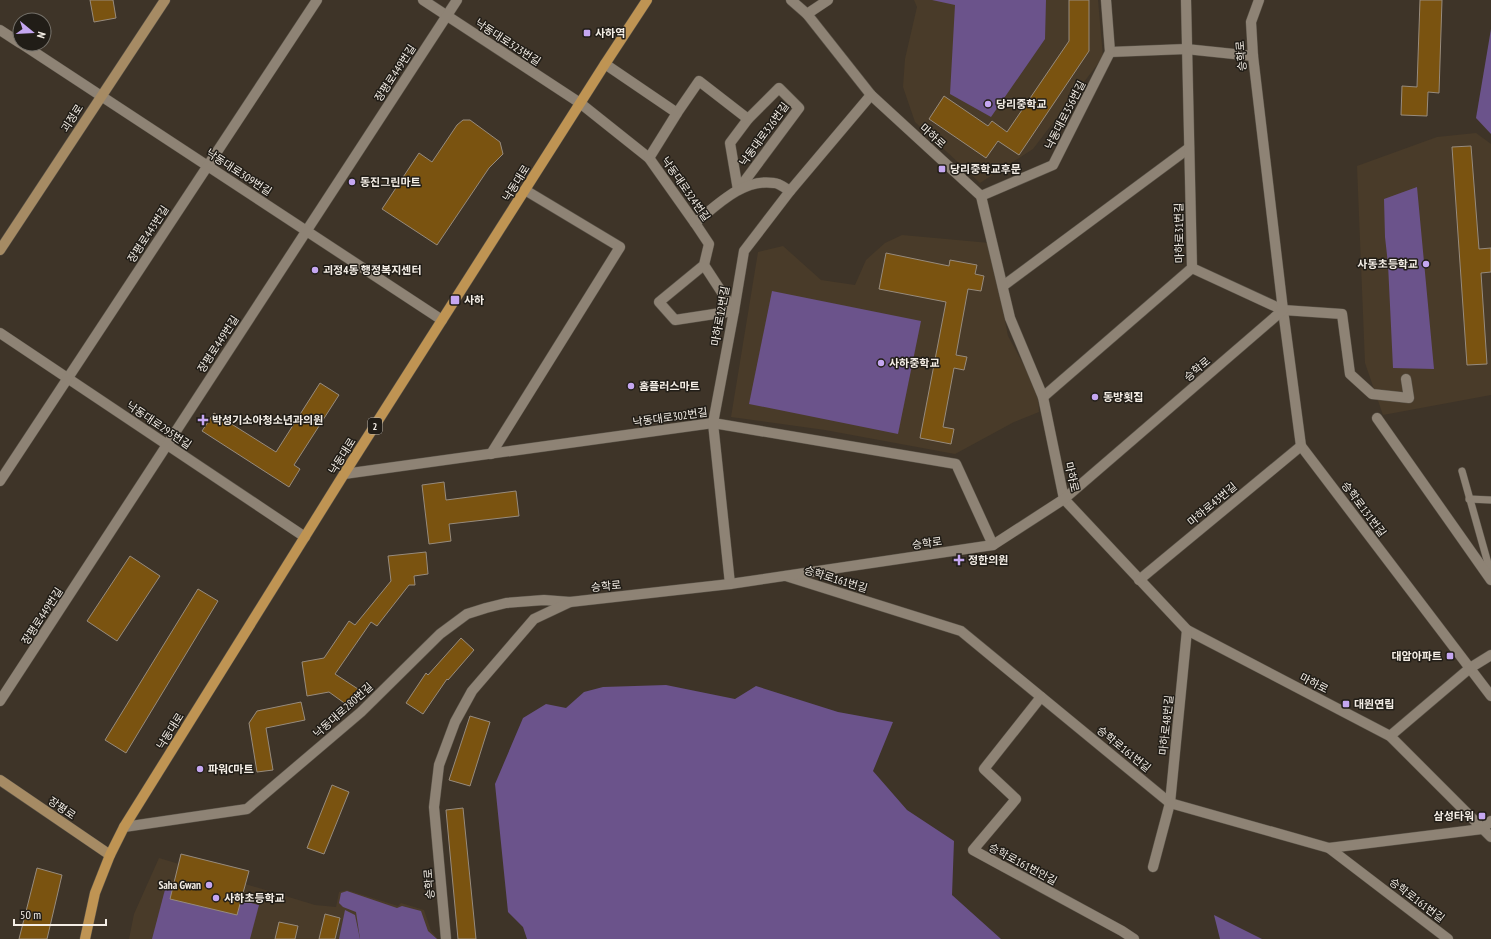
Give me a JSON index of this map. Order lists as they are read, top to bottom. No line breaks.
{"streets":{"main road":["괴정로","낙동대로","2","장평로"],"street":["낙동대로323번길","승학로","장평로449번길","낙동대로356번길","낙동대로326번길","마하로","낙동대로309번길","낙동대로324번길","마하로31번길","장평로443번길","마하로12번길","낙동대로302번길","낙동대로295번길","마하로43번길","승학로131번길","승학로161번길","낙동대로280번길","마하로48번길","승학로161번안길"]},"crossings":[["낙동대로323번길","장평로449번길"],["낙동대로323번길","낙동대로"],["낙동대로323번길","낙동대로324번길"],["승학로","마하로"],["승학로","마하로12번길"],["승학로","낙동대로302번길"],["승학로","승학로131번길"],["승학로","승학로161번길"],["승학로","낙동대로280번길"],["장평로449번길","낙동대로309번길"],["장평로449번길","낙동대로295번길"],["낙동대로356번길","마하로"],["괴정로","낙동대로309번길"],["마하로","마하로31번길"],["마하로","마하로12번길"],["마하로","마하로43번길"],["마하로","마하로48번길"],["낙동대로309번길","낙동대로"],["낙동대로309번길","장평로443번길"],["낙동대로","낙동대로324번길"],["낙동대로","낙동대로302번길"],["낙동대로","낙동대로295번길"],["낙동대로","낙동대로280번길"],["낙동대로","장평로"],["장평로443번길","낙동대로295번길"],["마하로12번길","낙동대로302번길"],["마하로43번길","승학로131번길"],["승학로161번길","마하로48번길"],["승학로161번길","승학로161번안길"]],"places":{"transit":["사하역","당리중학교후문","사하","대암아파트","대원연립","삼성타워"],"other":["당리중학교","동진그린마트","사동초등학교","괴정4동 행정복지센터","사하중학교","홈플러스마트","동방횟집","파워C마트","Saha Gwan","사하초등학교"],"health":["박성기소아청소년과의원","정한의원"]},"scale_bar":"50 m","north":"right"}
